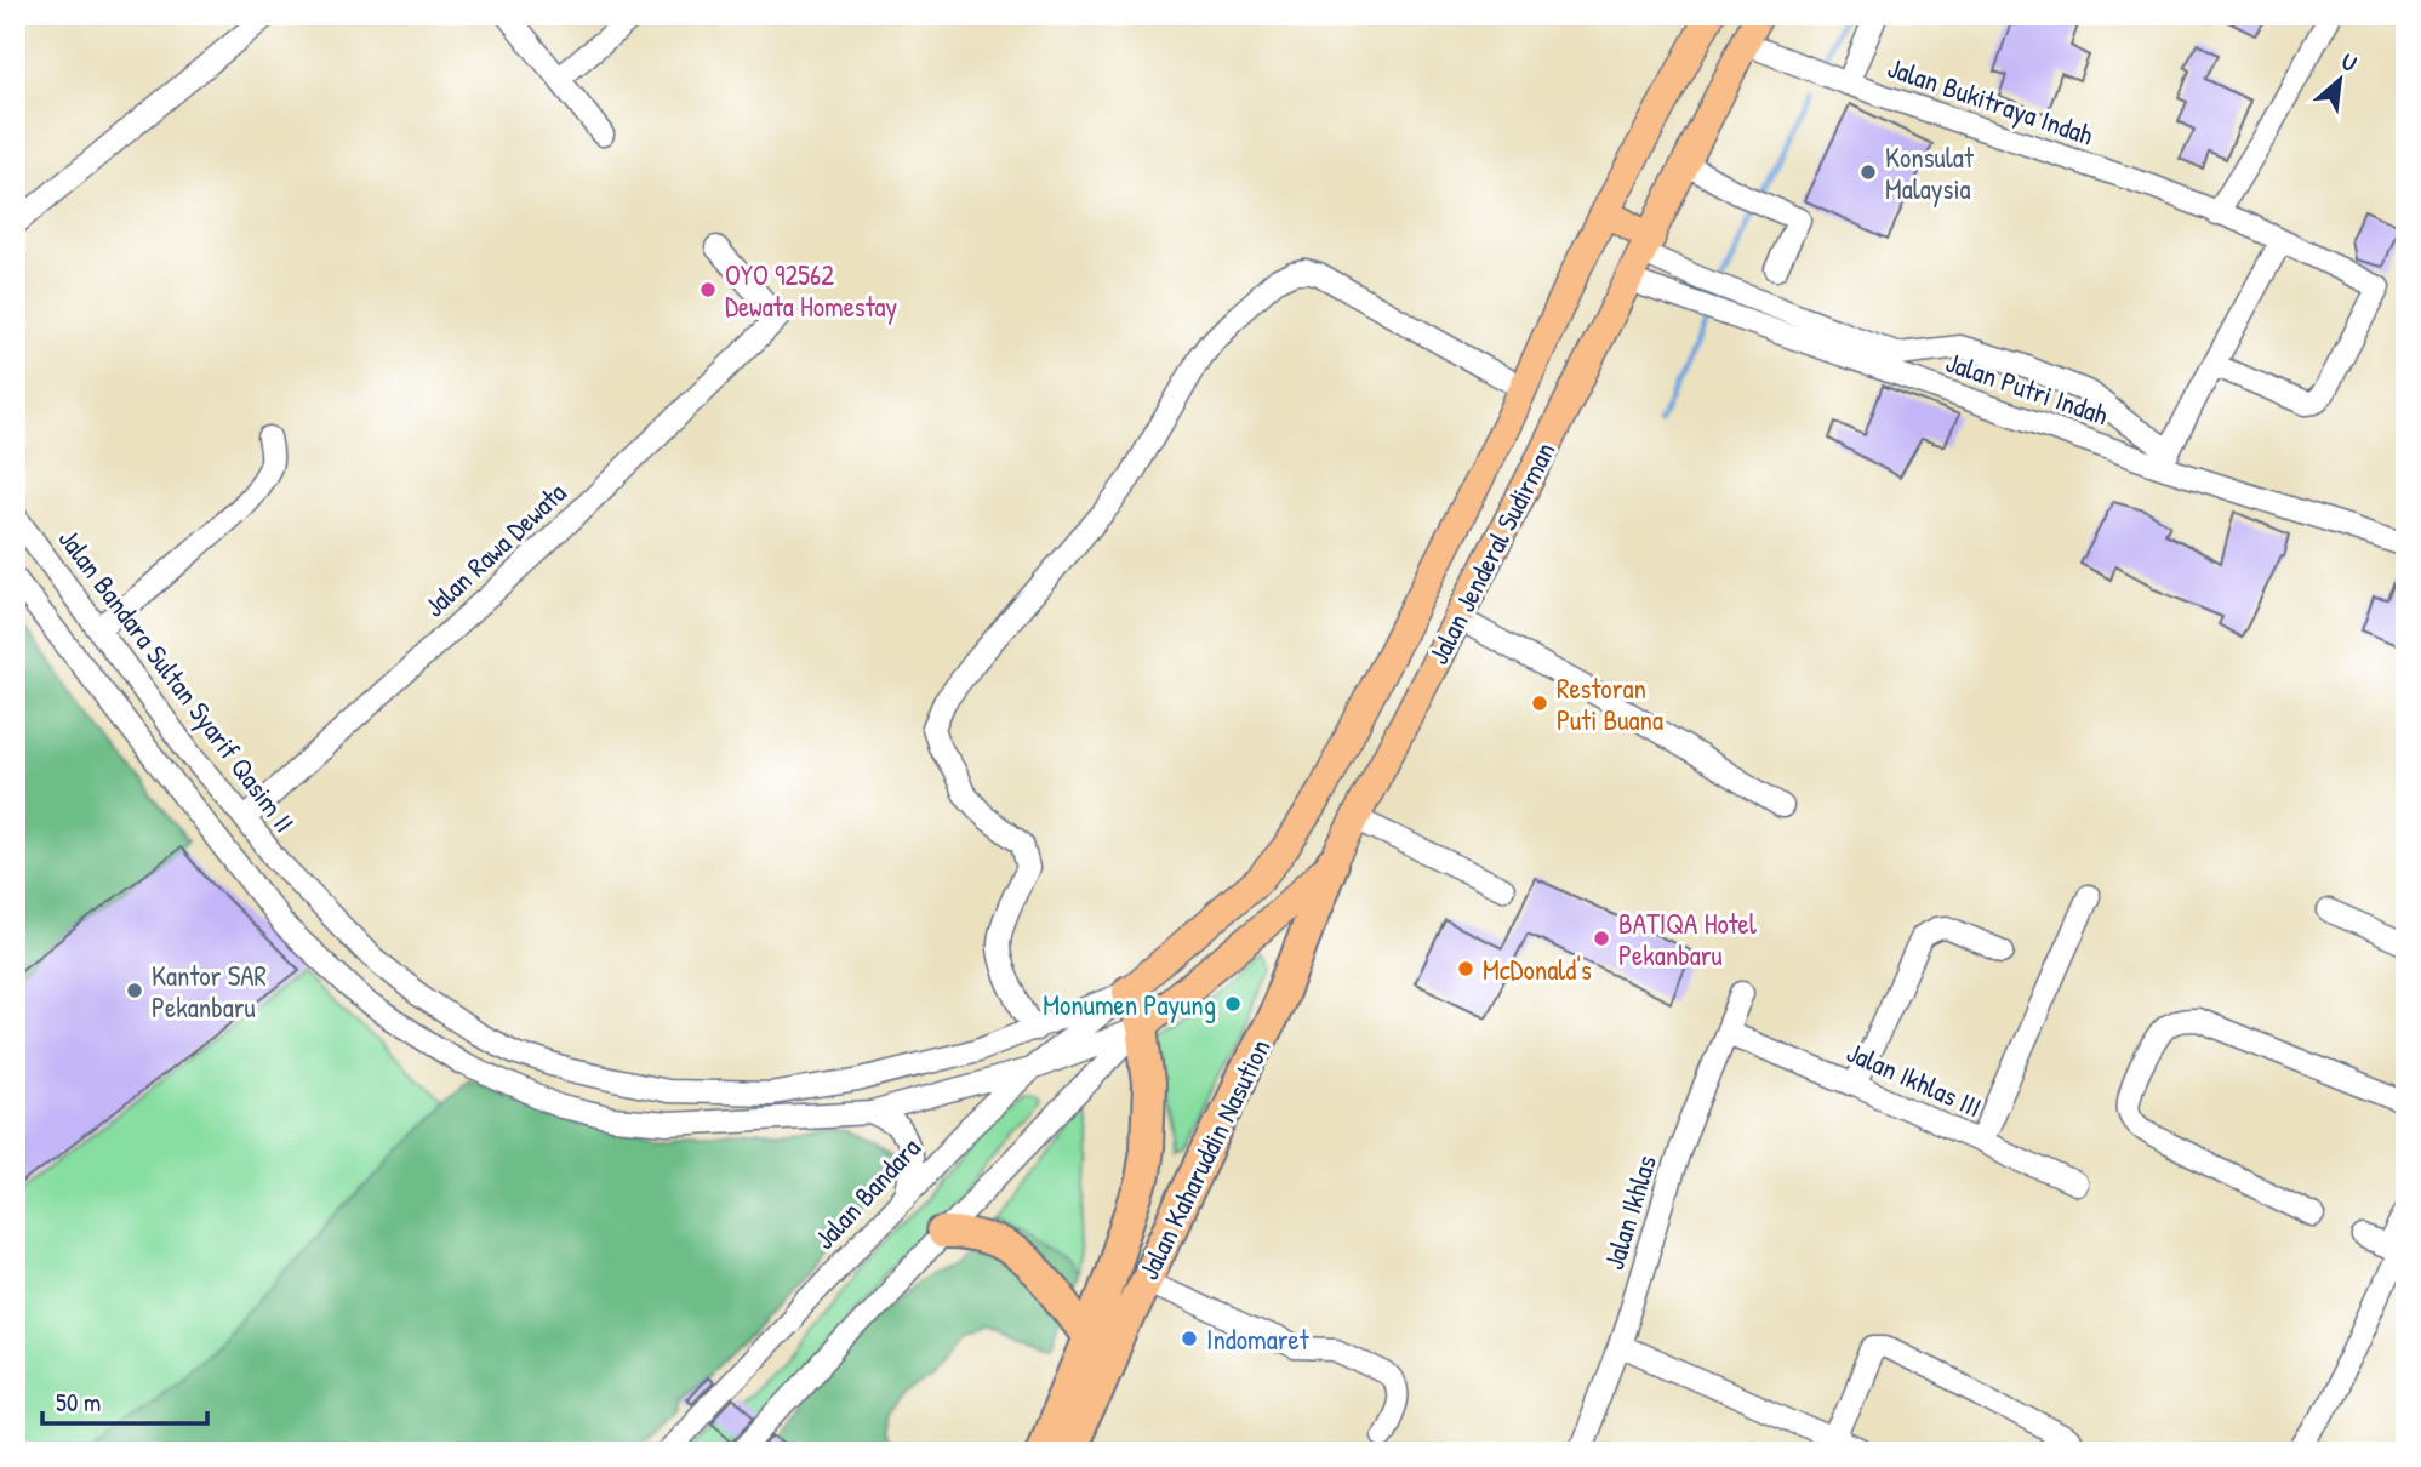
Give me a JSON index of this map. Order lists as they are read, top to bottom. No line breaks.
{"streets":{"highway":["Jalan Kaharuddin Nasution"],"main road":["Jalan Jenderal Sudirman"],"street":["Jalan Bukitraya Indah","Jalan Putri Indah","Jalan Rawa Dewata","Jalan Bandara Sultan Syarif Qasim II","Jalan Ikhlas III","Jalan Bandara","Jalan Ikhlas"]},"crossings":[["Jalan Bukitraya Indah","Jalan Jenderal Sudirman"],["Jalan Putri Indah","Jalan Jenderal Sudirman"],["Jalan Rawa Dewata","Jalan Bandara Sultan Syarif Qasim II"],["Jalan Jenderal Sudirman","Jalan Bandara Sultan Syarif Qasim II"],["Jalan Jenderal Sudirman","Jalan Kaharuddin Nasution"],["Jalan Jenderal Sudirman","Jalan Bandara"],["Jalan Bandara Sultan Syarif Qasim II","Jalan Kaharuddin Nasution"],["Jalan Bandara Sultan Syarif Qasim II","Jalan Bandara"],["Jalan Ikhlas III","Jalan Ikhlas"],["Jalan Kaharuddin Nasution","Jalan Bandara"]],"places":["Konsulat Malaysia","OYO 92562 Dewata Homestay","Restoran Puti Buana","BATIQA Hotel Pekanbaru","McDonald's","Kantor SAR Pekanbaru","Monumen Payung","Indomaret"],"scale_bar":"50 m","north":"top right"}
